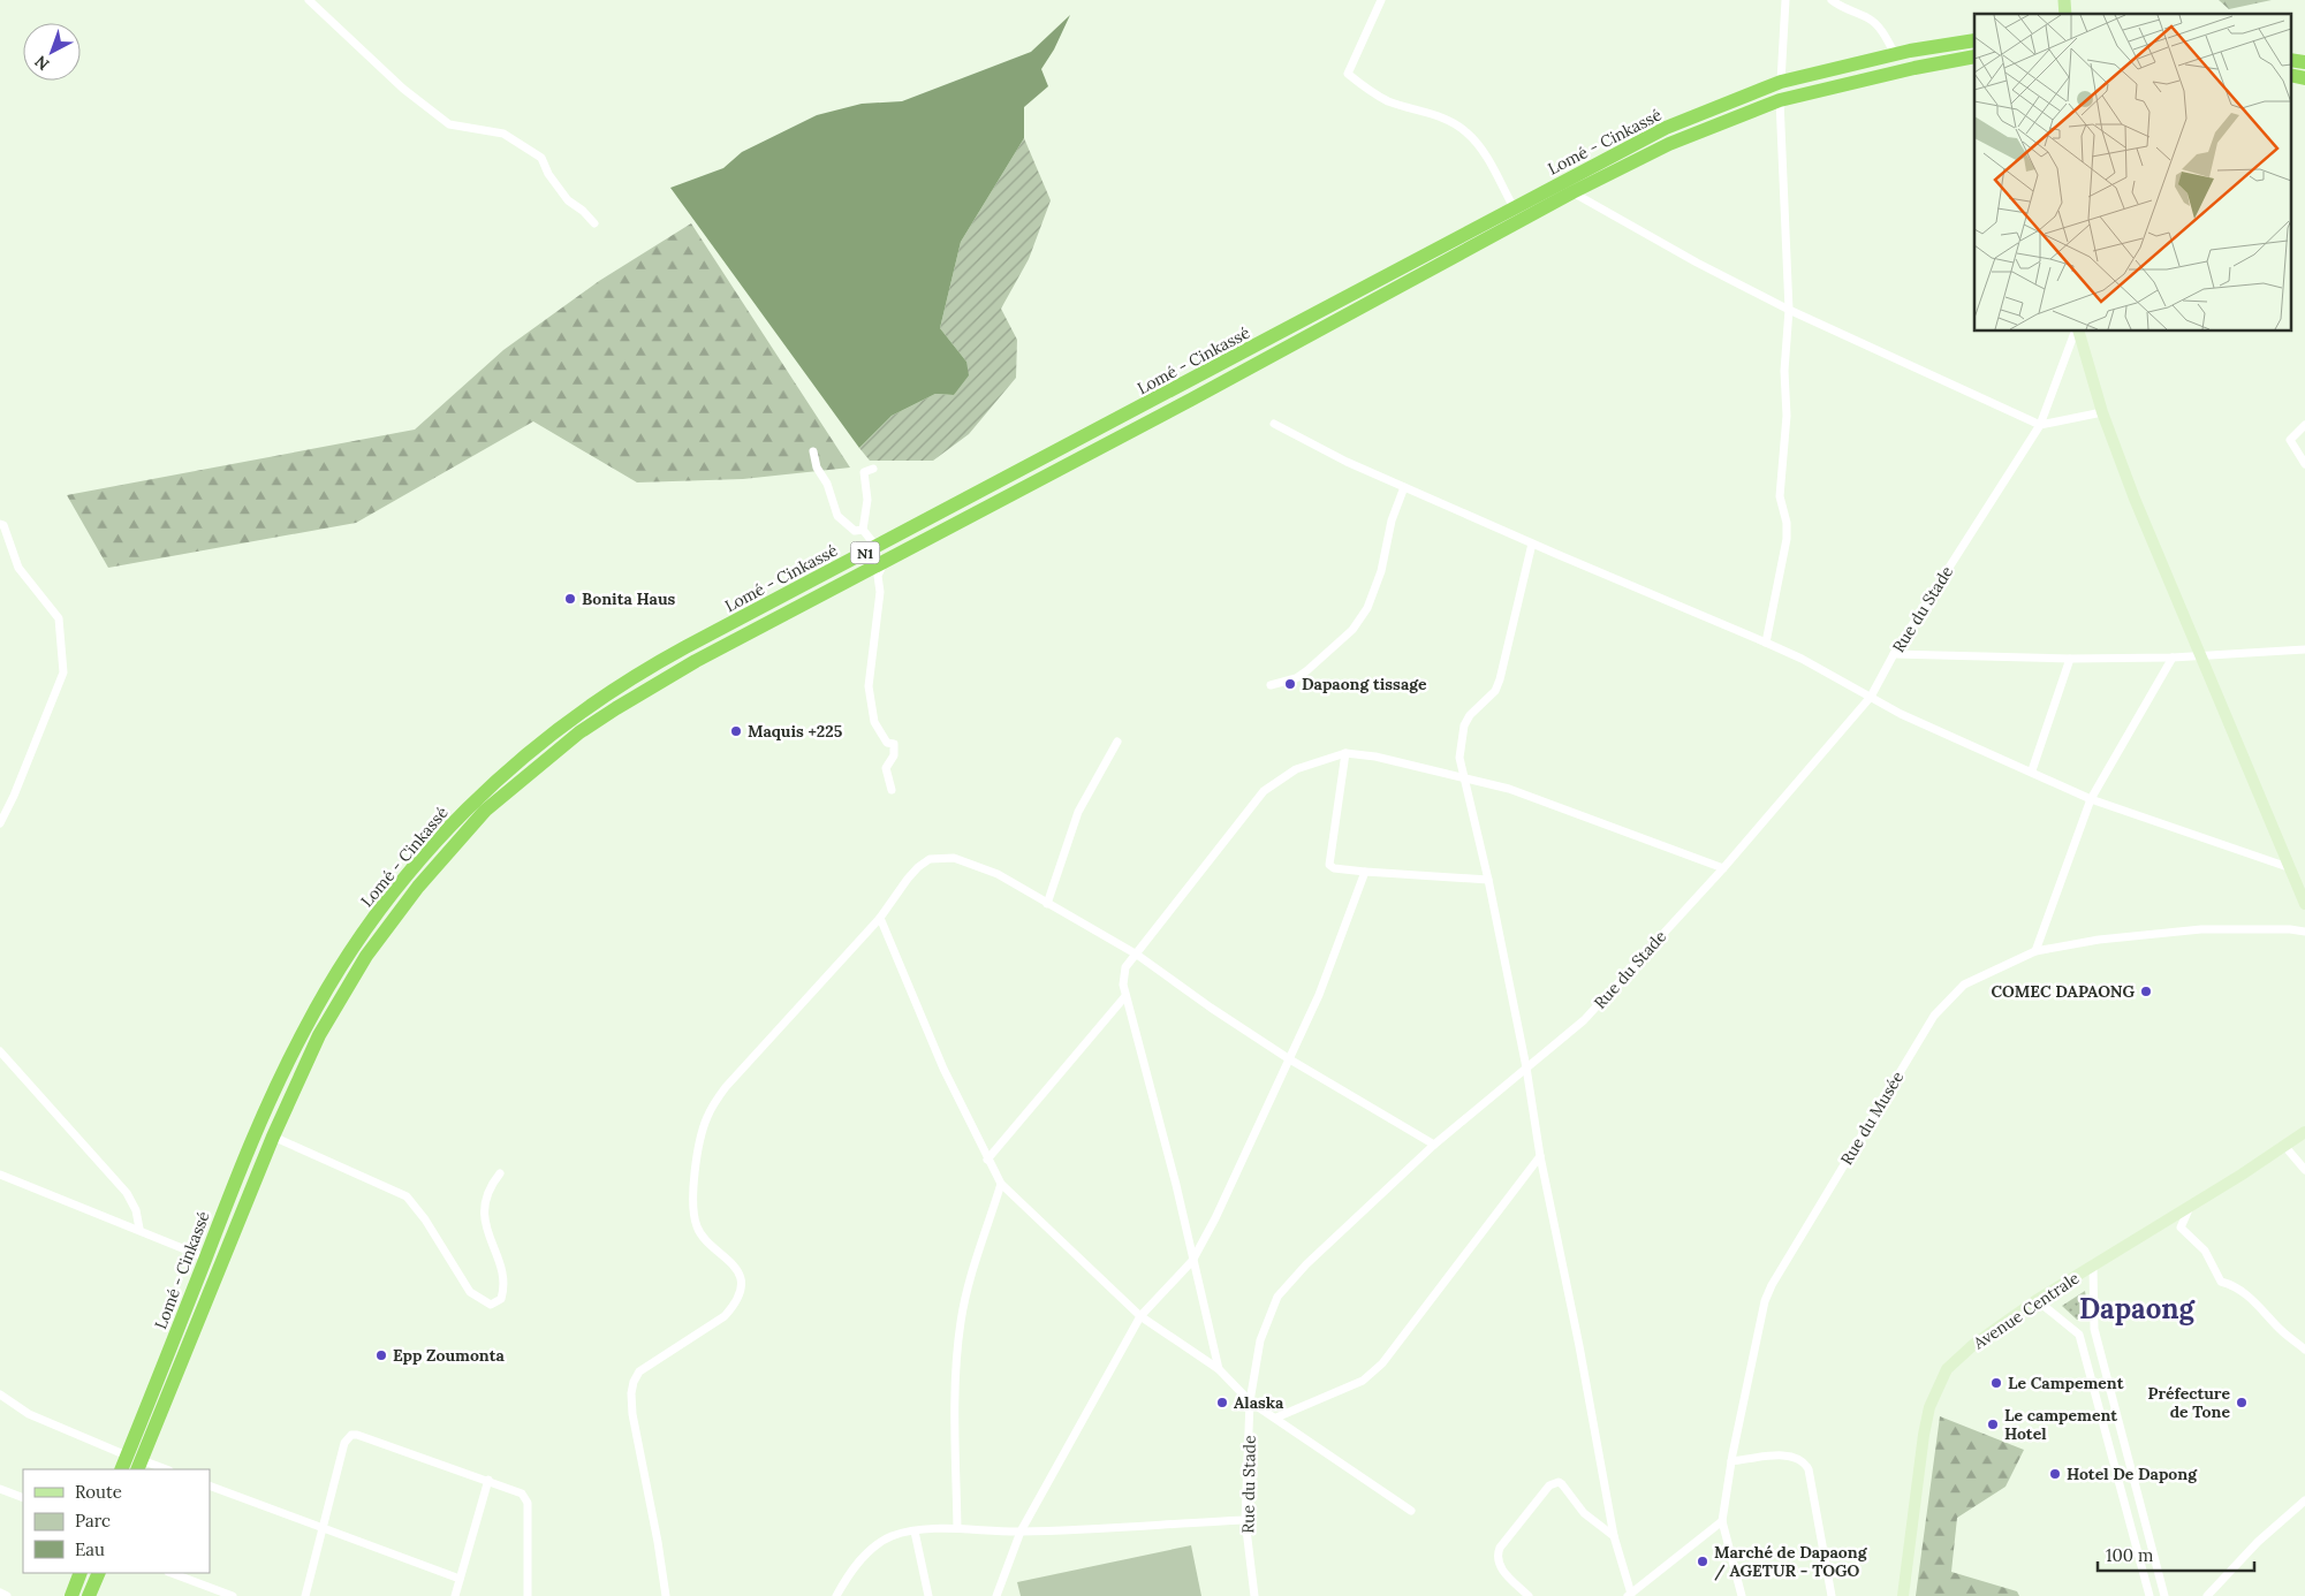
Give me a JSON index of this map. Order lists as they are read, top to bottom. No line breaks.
{"streets":{"highway":["Lomé - Cinkassé","N1"],"main road":["Avenue Centrale"],"street":["Rue du Stade","Rue du Musée"]},"districts":["Dapaong"],"places":["Bonita Haus","Dapaong tissage","Maquis +225","COMEC DAPAONG","Epp Zoumonta","Le Campement","Alaska","Préfecture de Tone","Le campement Hotel","Hotel De Dapong","Marché de Dapaong / AGETUR - TOGO"],"legend":["Route","Parc","Eau"],"scale_bar":"100 m","north":"bottom left"}
